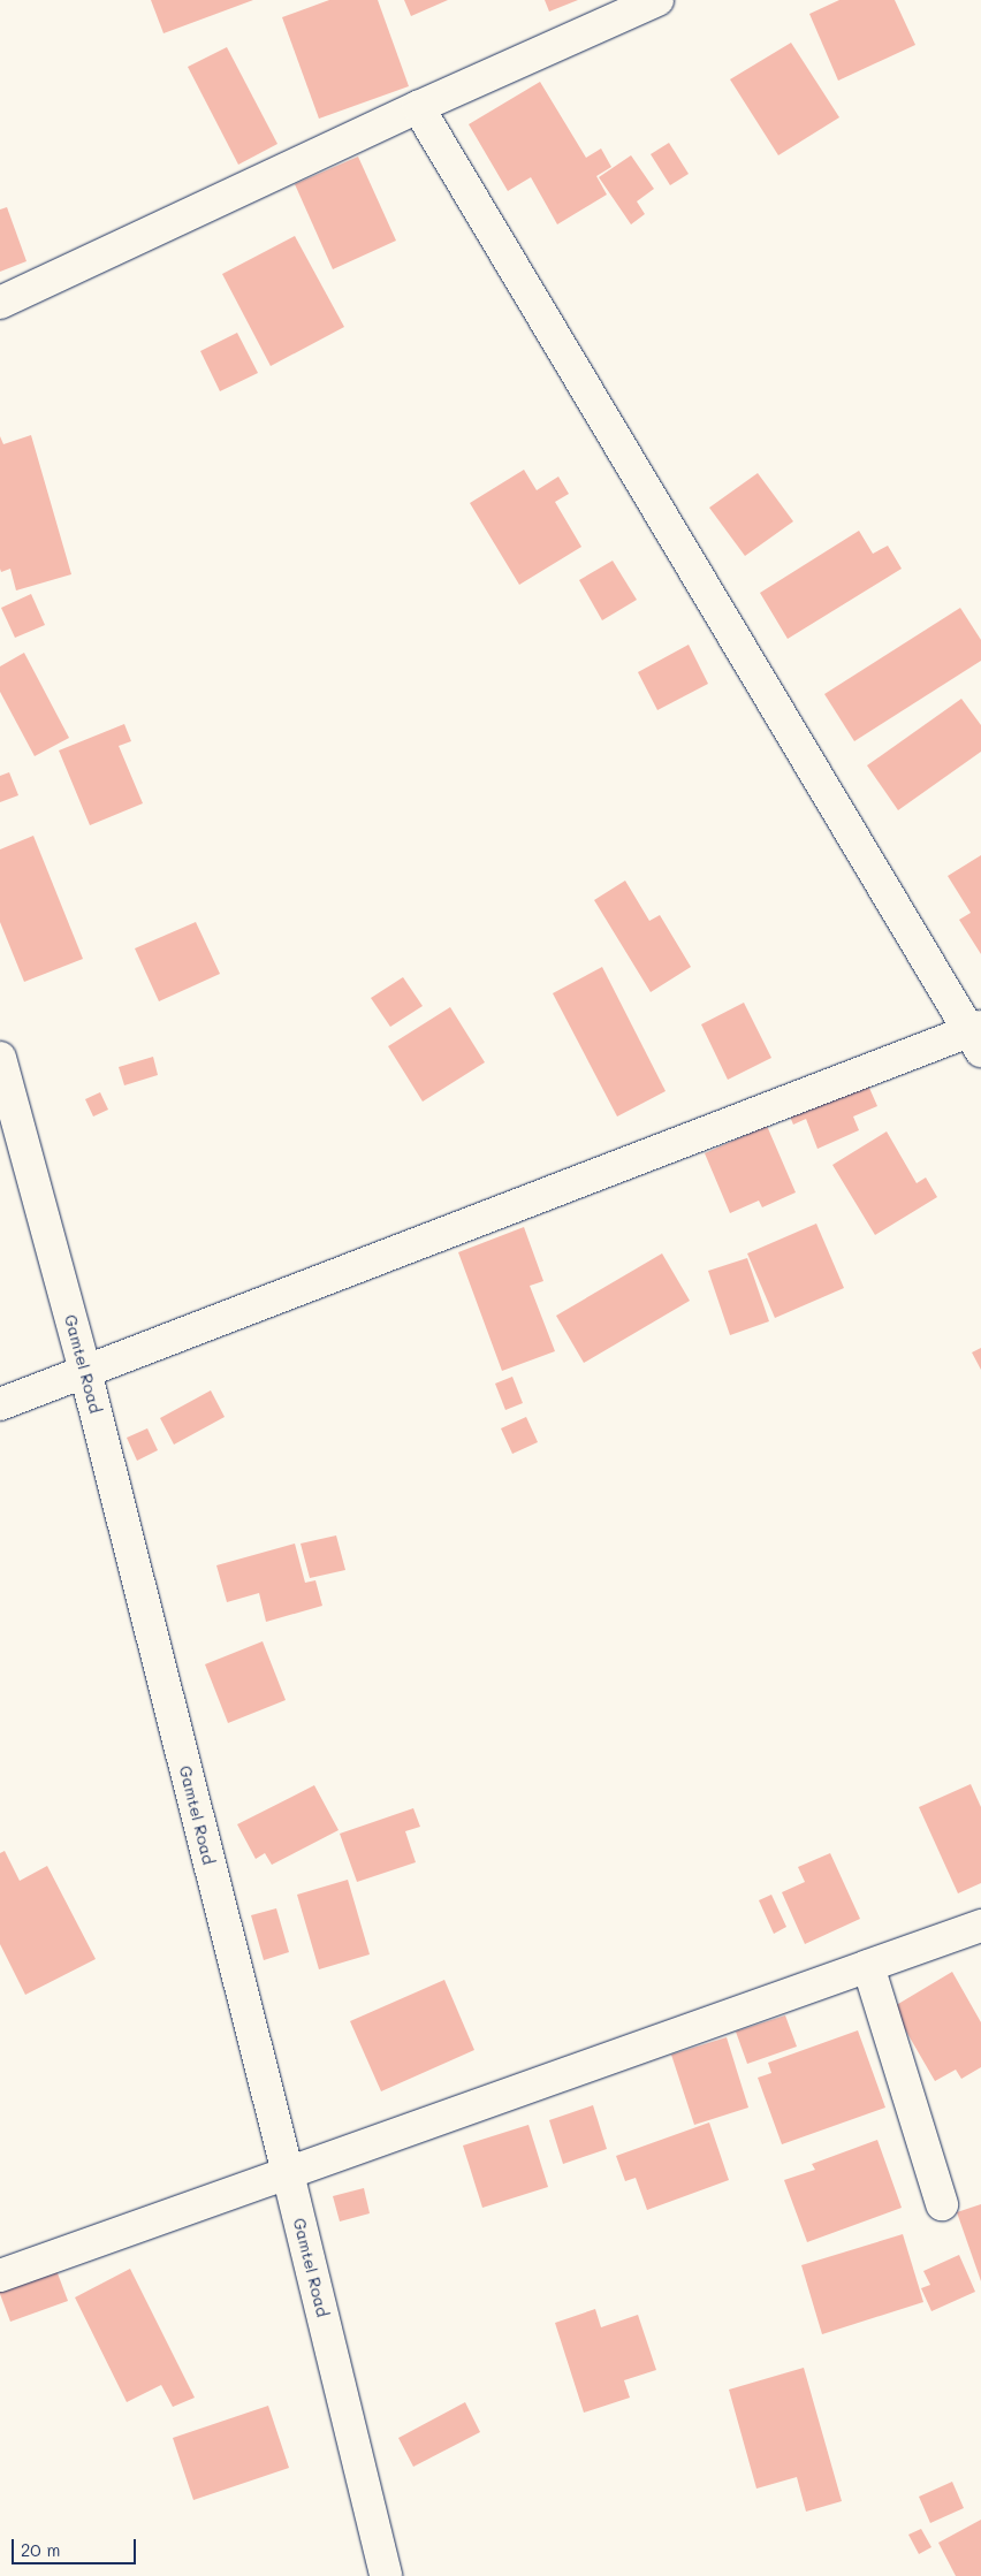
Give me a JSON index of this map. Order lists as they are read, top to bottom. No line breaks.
{"streets":{"street":["Gamtel Road"]},"scale_bar":"20 m"}
